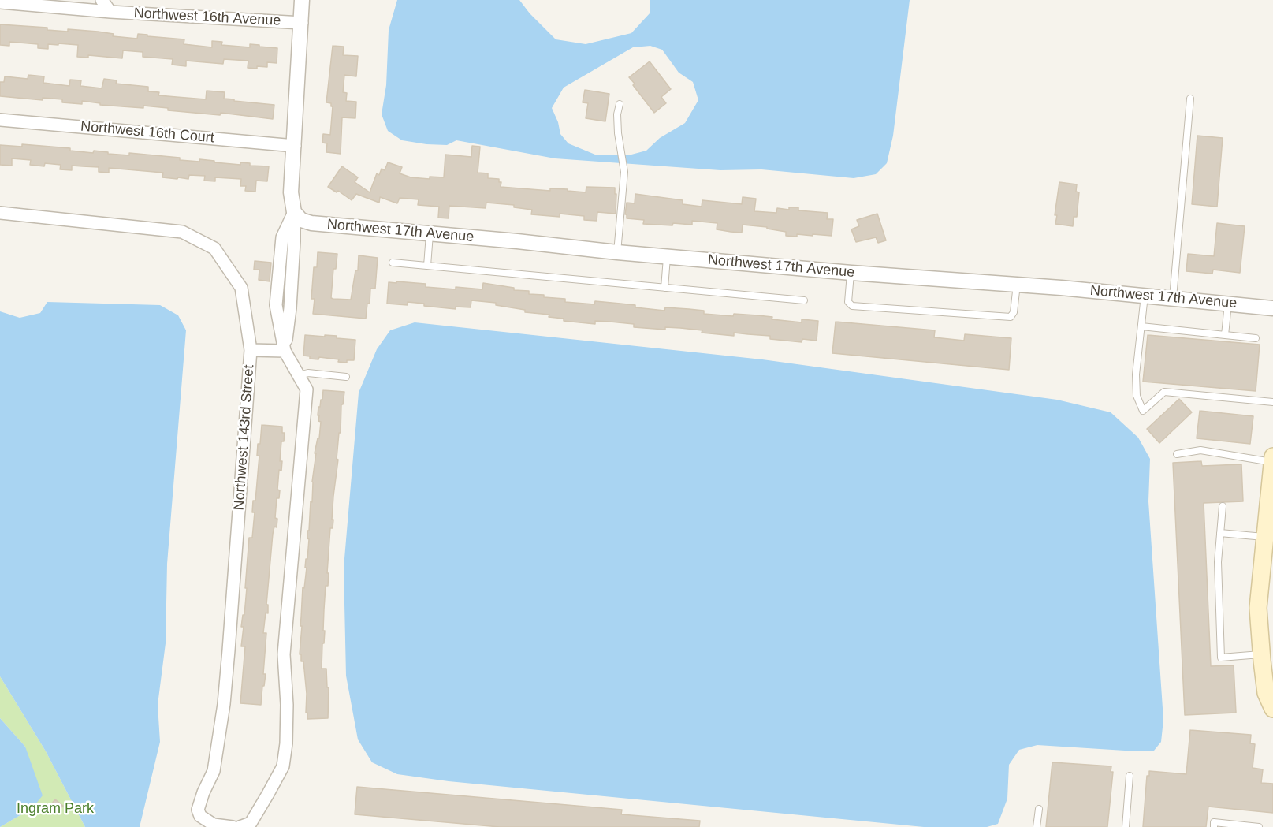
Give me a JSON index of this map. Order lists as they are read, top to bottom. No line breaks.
{"streets":{"street":["Northwest 16th Avenue","Northwest 16th Court","Northwest 17th Avenue","Northwest 143rd Street"]},"parks":["Ingram Park"]}
